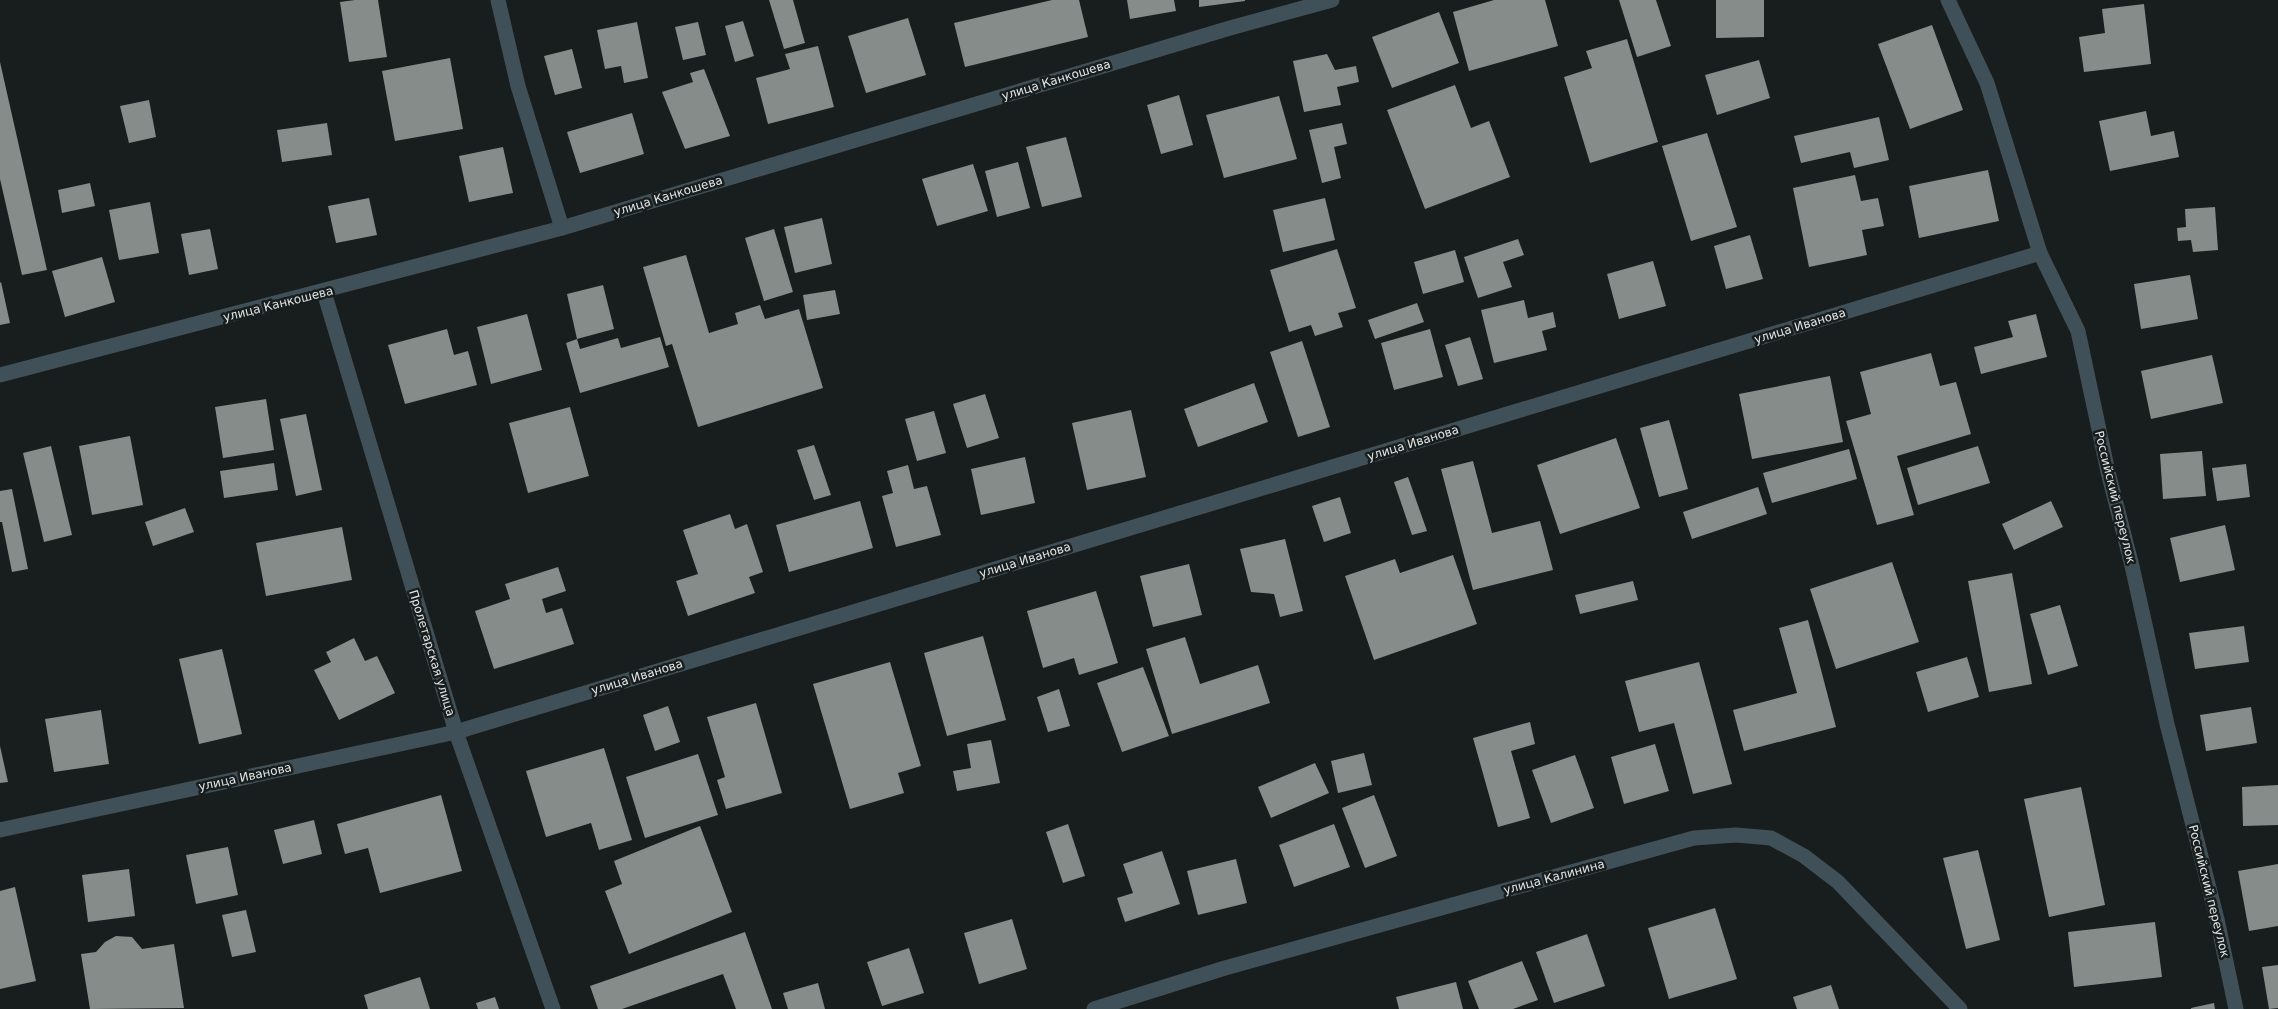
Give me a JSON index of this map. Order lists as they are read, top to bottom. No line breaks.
{"streets":{"street":["улица Канкошева","улица Иванова","Российский переулок","Пролетарская улица","улица Калинина"]},"crossings":[["улица Канкошева","Пролетарская улица"],["улица Иванова","Российский переулок"],["улица Иванова","Пролетарская улица"]]}
